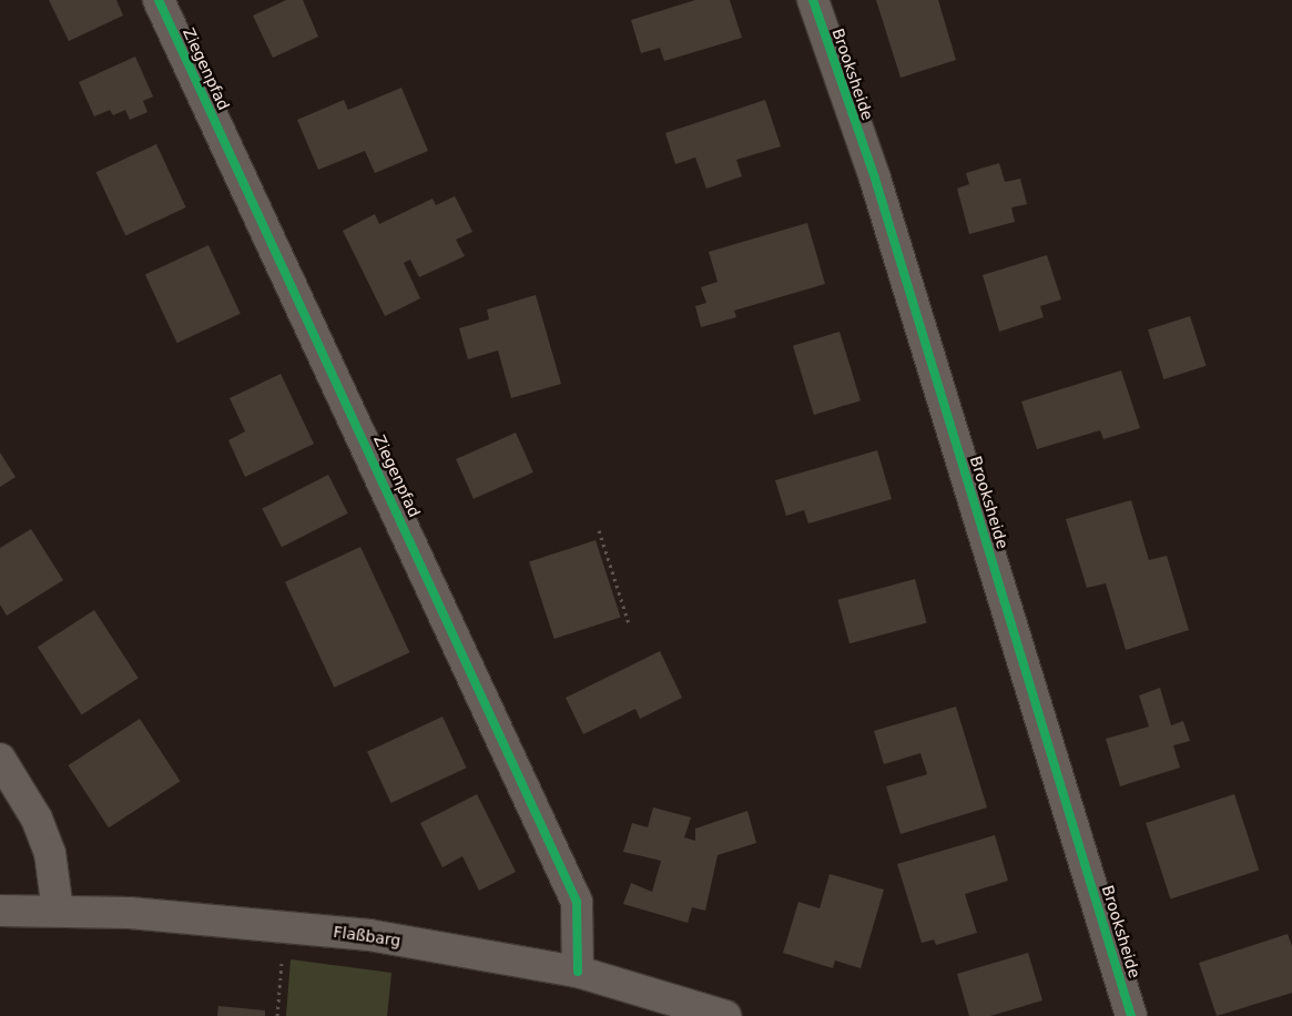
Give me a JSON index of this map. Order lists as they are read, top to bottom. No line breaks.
{"streets":{"street":["Ziegenpfad","Brooksheide","Flaßbarg"]},"crossings":[["Ziegenpfad","Flaßbarg"]]}
